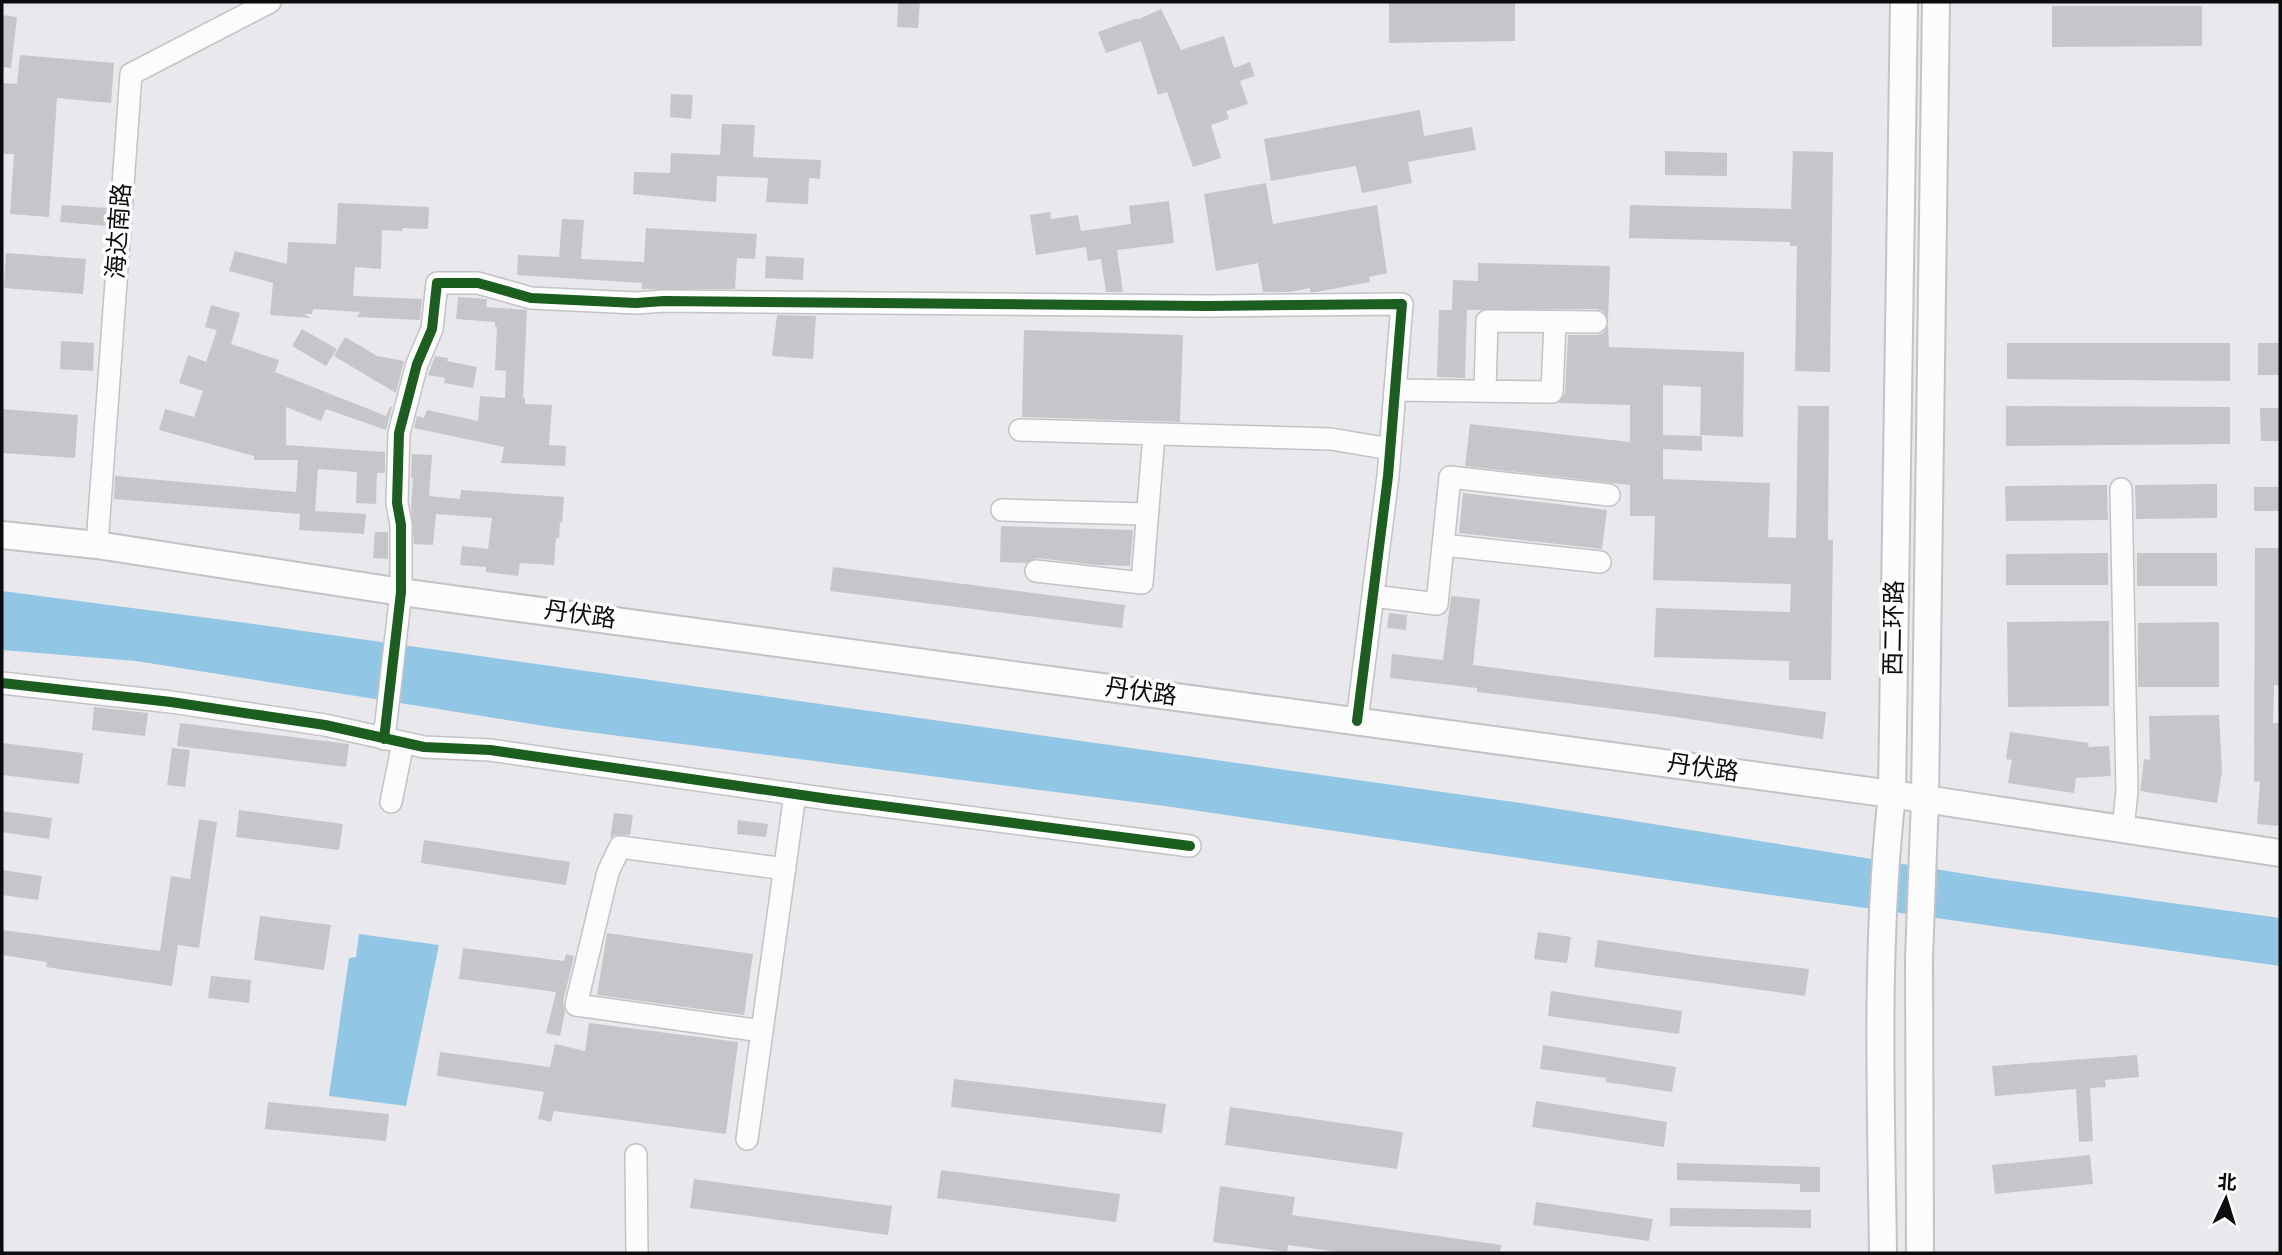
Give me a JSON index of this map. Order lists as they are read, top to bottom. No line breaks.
{"streets":{"main road":["丹伏路","西二环路"],"street":["海达南路"]},"crossings":[["海达南路","丹伏路"],["丹伏路","西二环路"]],"north":"top"}
